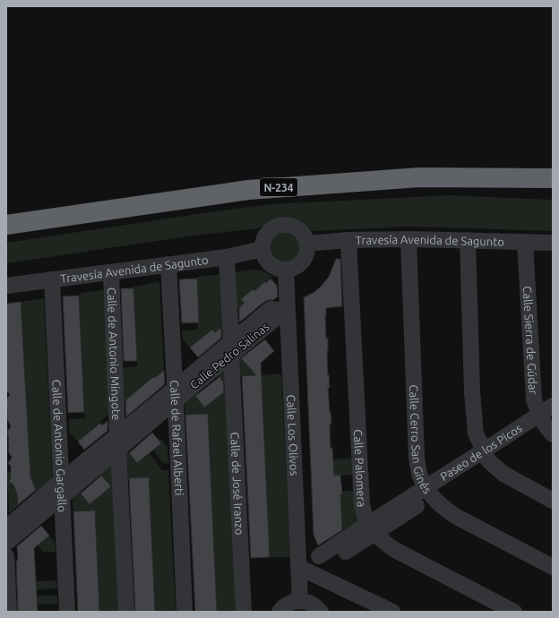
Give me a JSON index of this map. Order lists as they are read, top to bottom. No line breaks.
{"streets":{"highway":["N-234"],"street":["Travesía Avenida de Sagunto","Calle Sierra de Gúdar","Calle de Antonio Mingote","Calle Pedro Salinas","Calle Los Olivos","Calle de Rafael Alberti","Calle Cerro San Ginés","Calle de Antonio Gargallo","Paseo de los Picos","Calle Palomera","Calle de José Iranzo"]},"crossings":[["Travesía Avenida de Sagunto","Calle Sierra de Gúdar"],["Travesía Avenida de Sagunto","Calle de Antonio Mingote"],["Travesía Avenida de Sagunto","Calle Los Olivos"],["Travesía Avenida de Sagunto","Calle de Rafael Alberti"],["Travesía Avenida de Sagunto","Calle Cerro San Ginés"],["Travesía Avenida de Sagunto","Calle de Antonio Gargallo"],["Travesía Avenida de Sagunto","Calle Palomera"],["Travesía Avenida de Sagunto","Calle de José Iranzo"],["Calle Sierra de Gúdar","Paseo de los Picos"],["Calle de Antonio Mingote","Calle Pedro Salinas"],["Calle Pedro Salinas","Calle de Rafael Alberti"],["Calle Pedro Salinas","Calle de Antonio Gargallo"],["Calle Pedro Salinas","Calle de José Iranzo"],["Calle Cerro San Ginés","Paseo de los Picos"],["Paseo de los Picos","Calle Palomera"]]}
